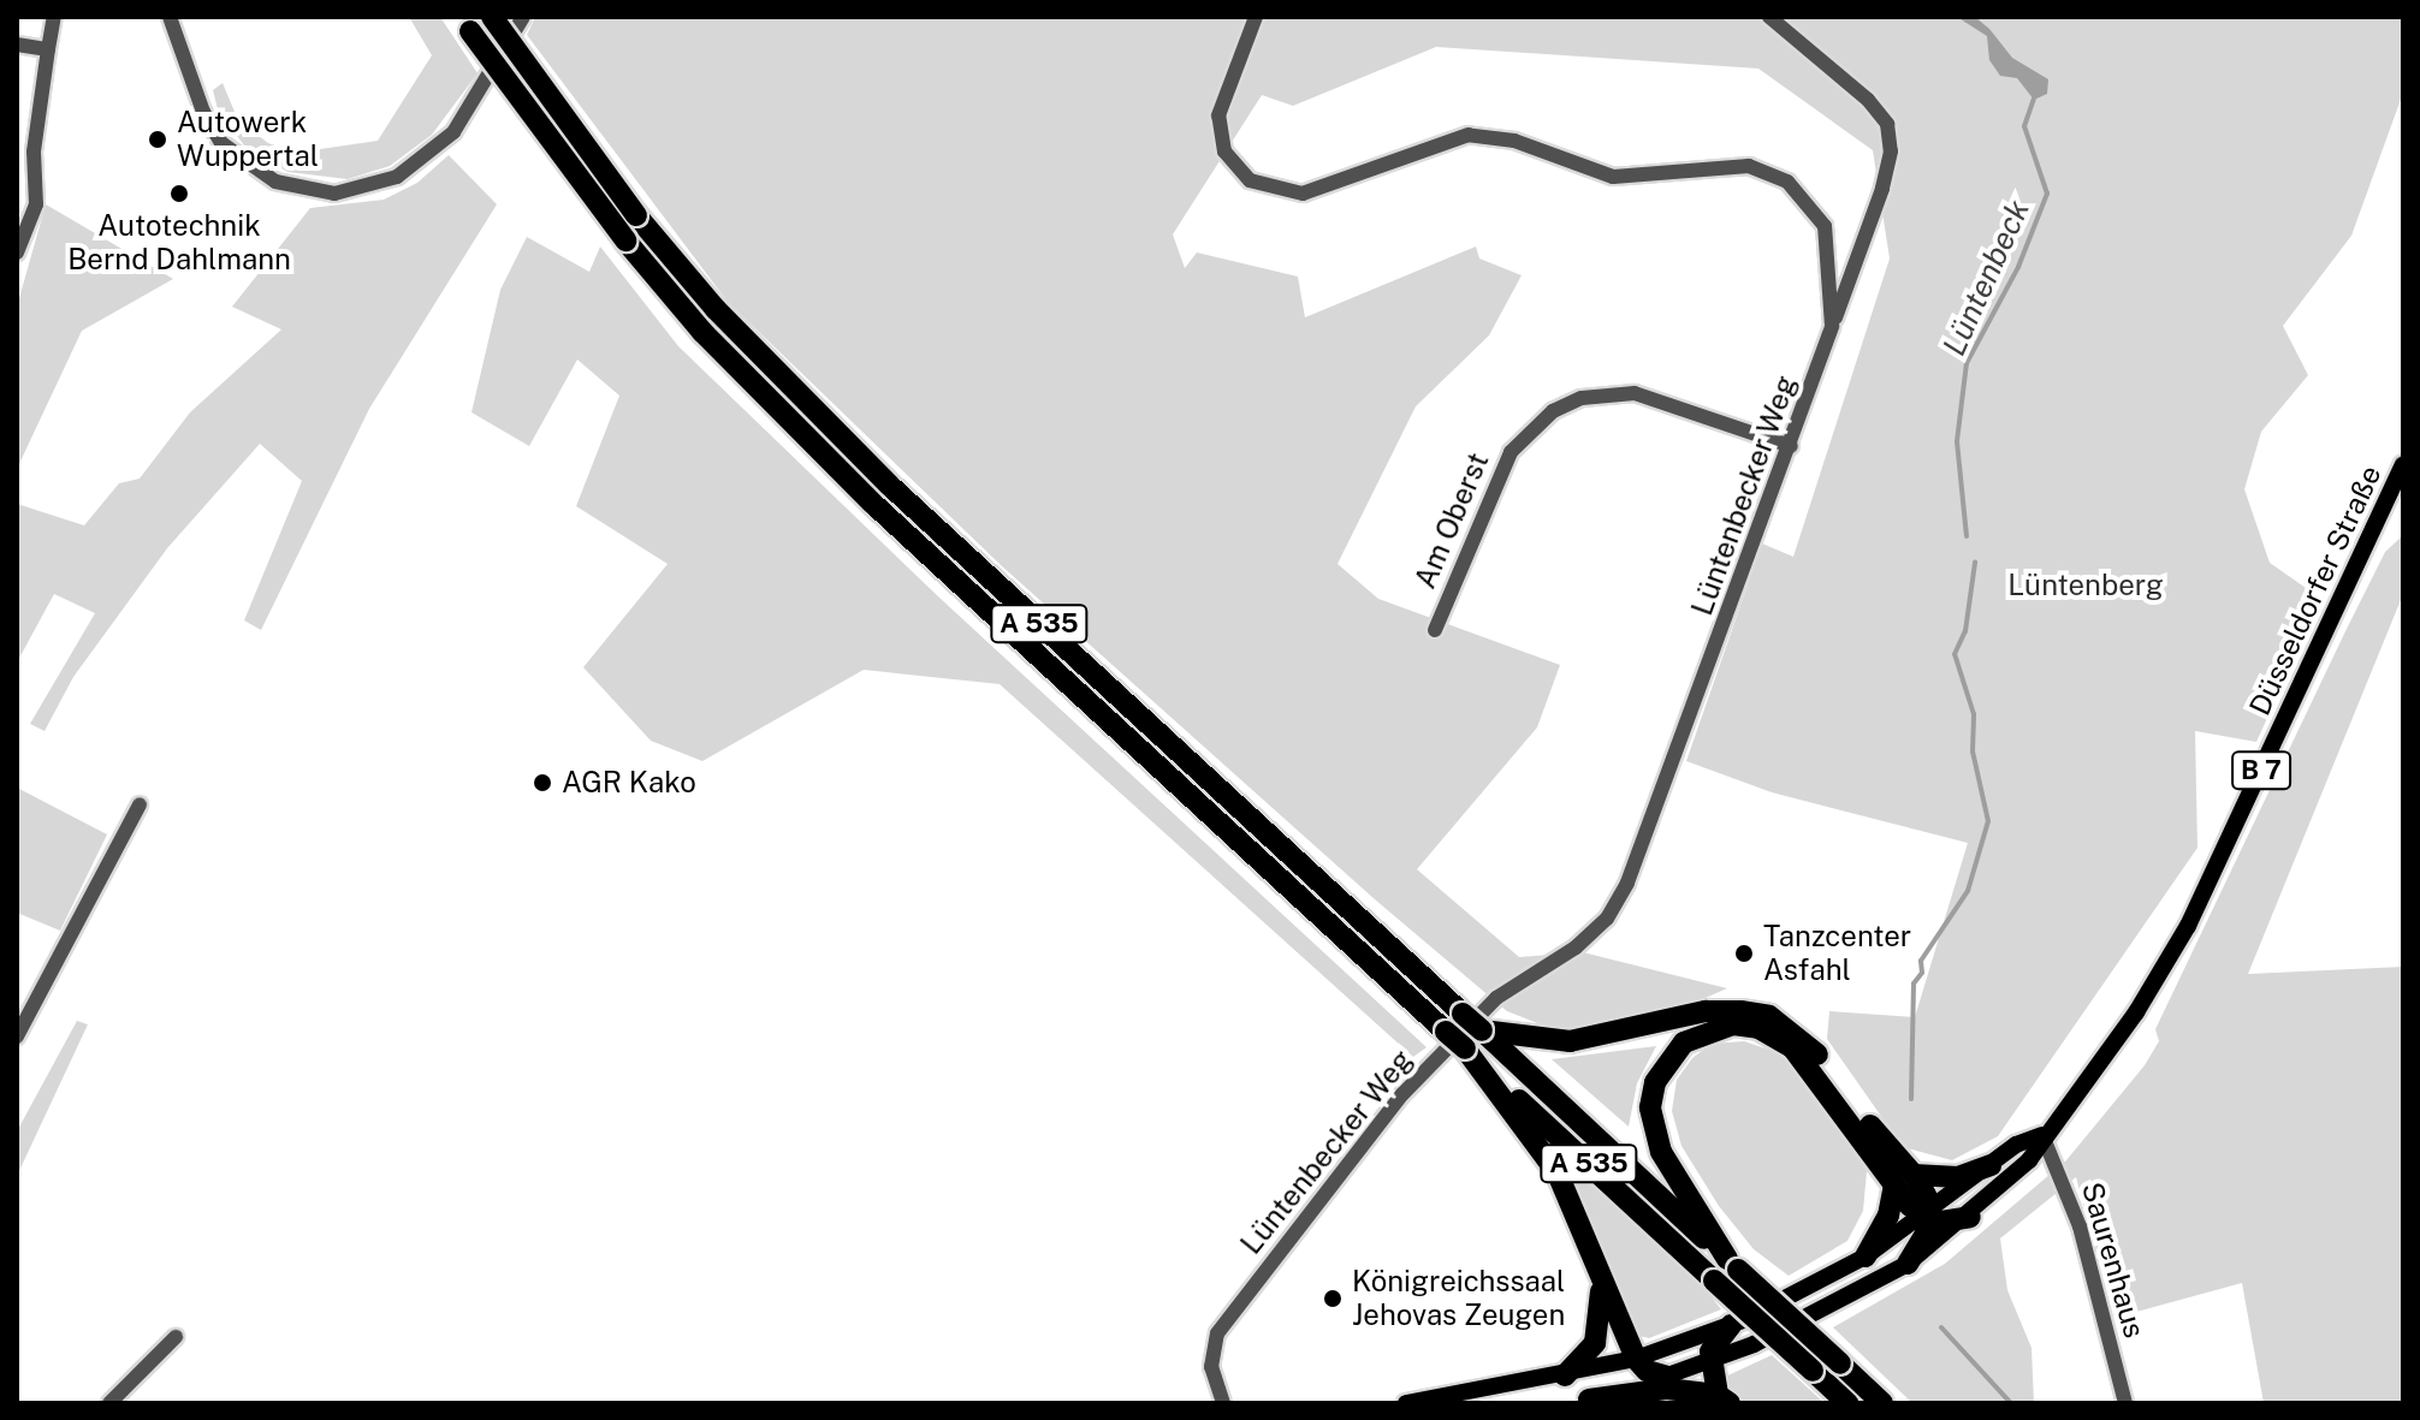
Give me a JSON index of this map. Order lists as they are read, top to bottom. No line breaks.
{"streets":{"highway":["A 535"],"main road":["Düsseldorfer Straße","B 7"],"street":["Lüntenbecker Weg","Am Oberst","Saurenhaus"]},"crossings":[["Lüntenbecker Weg","Am Oberst"],["Düsseldorfer Straße","Saurenhaus"]],"water":["Lüntenbeck"],"parks":["Lüntenberg"],"places":["Autowerk Wuppertal","Autotechnik Bernd Dahlmann","AGR Kako","Tanzcenter Asfahl","Königreichssaal Jehovas Zeugen"]}
